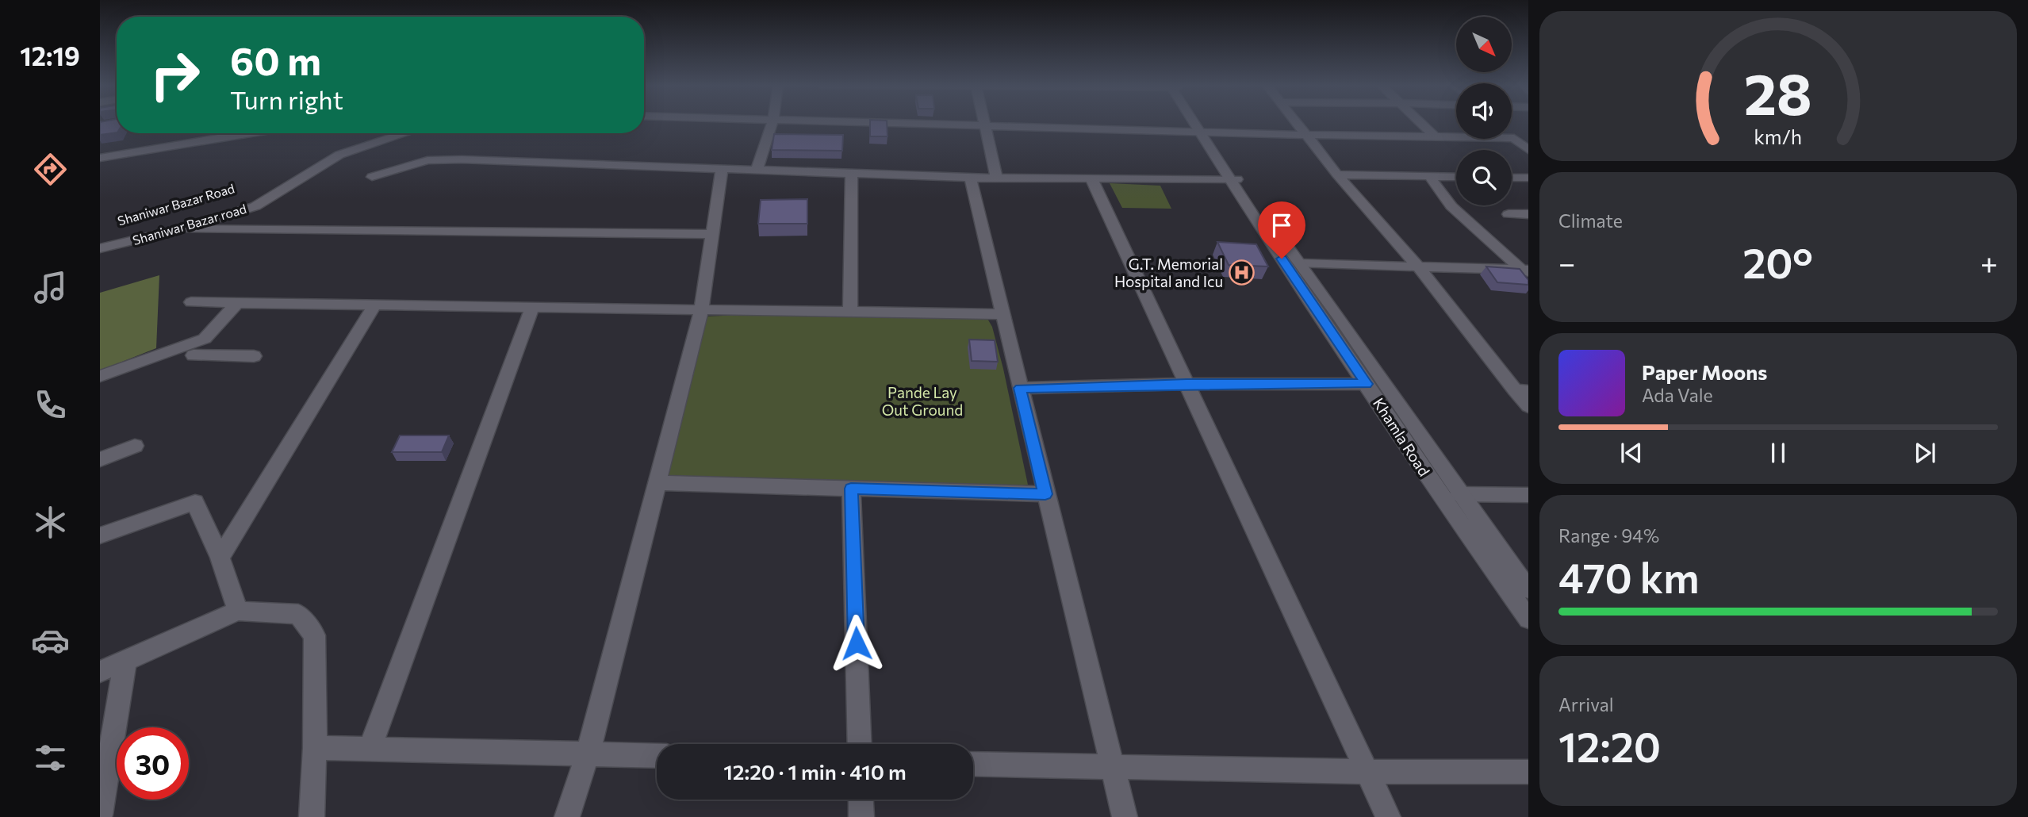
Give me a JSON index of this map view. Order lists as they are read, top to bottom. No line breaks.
{"streets":{"street":["Shaniwar Bazar Road","Shaniwar Bazar road","Khamla Road"]},"parks":["Pande Lay Out Ground"],"places":{"hospital":["G.T. Memorial Hospital and Icu"]},"north":"bottom right","page":{"tabs":"12:19","turn":["60 m","Turn right"],"tile":["Climate",["Range · 94%","470 km"],["Arrival","12:20"]],"heat":["−","20°","+"],"song":["Paper Moons","Ada Vale"],"limit":"30","trip":"12:20 · 1 min · 410 m","gauge":["28","km/h"]}}
